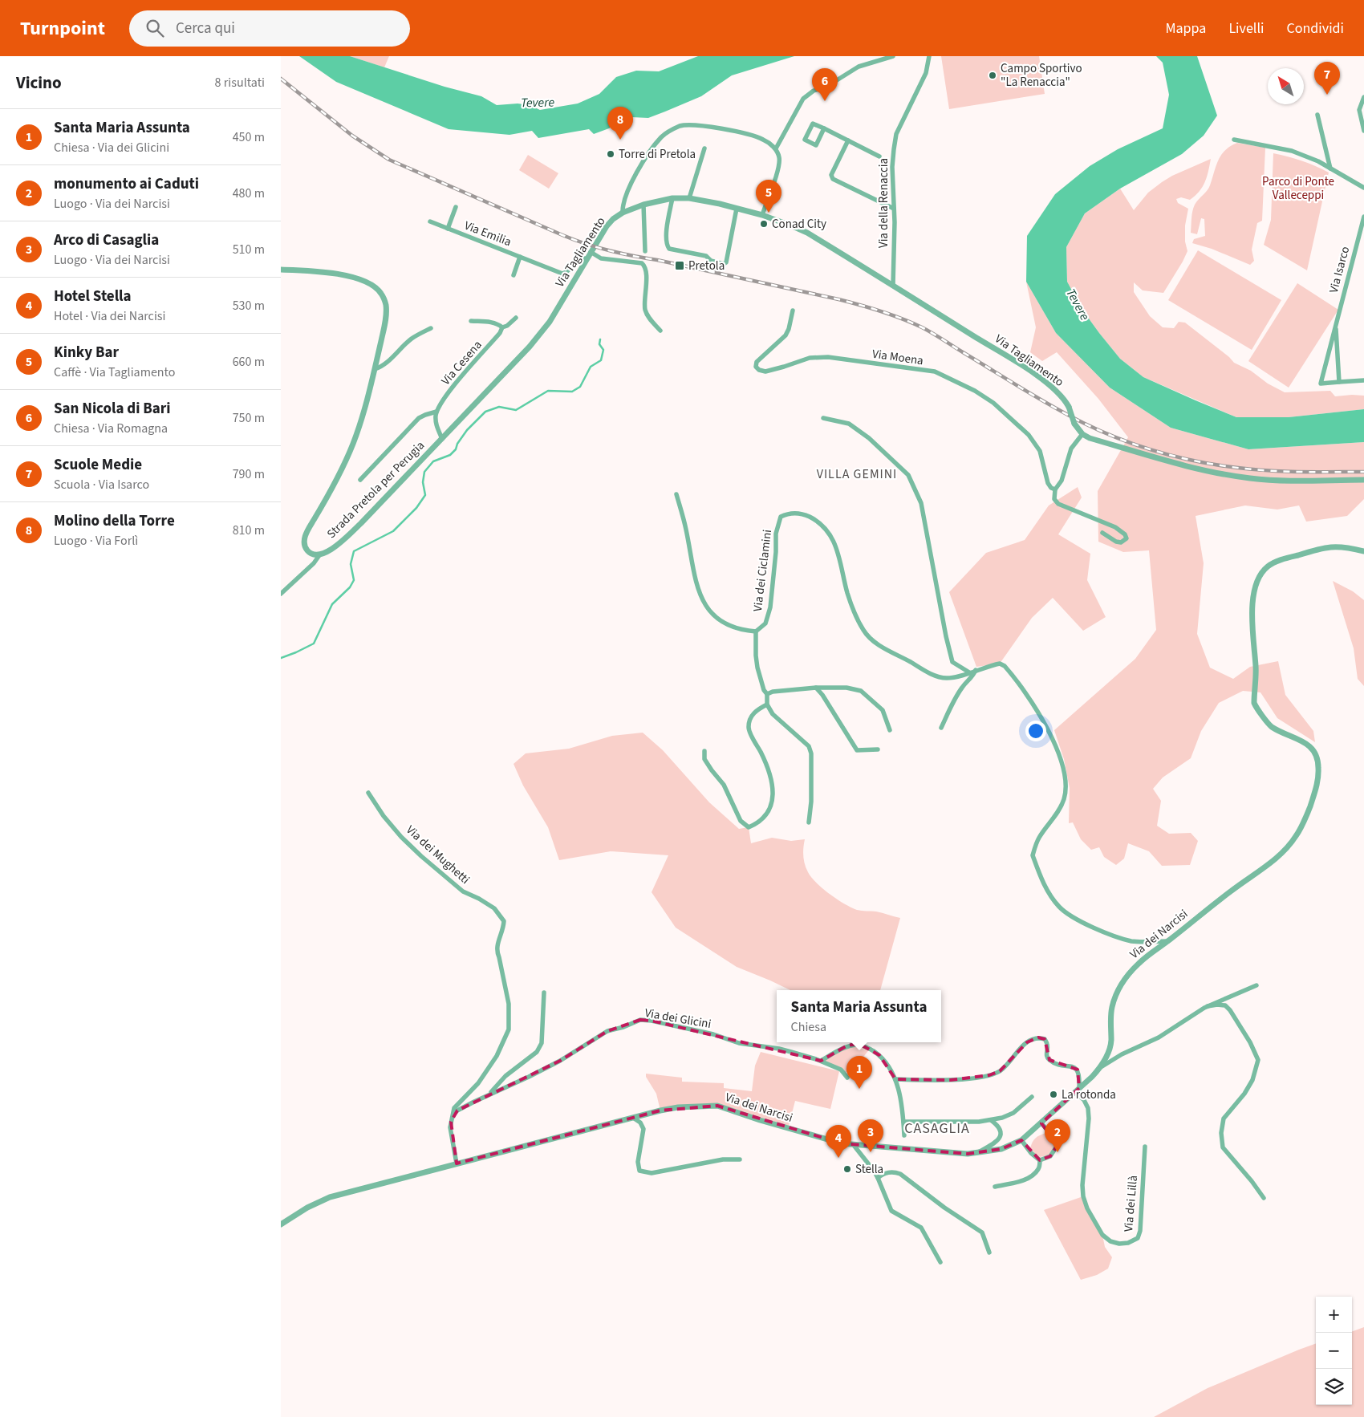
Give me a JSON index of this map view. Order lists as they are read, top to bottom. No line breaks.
{"streets":{"street":["Via della Renaccia","Via Emilia","Via Tagliamento","Via Isarco","Via Moena","Via Cesena","Strada Pretola per Perugia","Via dei Ciclamini","Via dei Mughetti","Via dei Narcisi","Via dei Glicini","Via dei Lillà"]},"crossings":[["Via della Renaccia","Via Tagliamento"],["Via Emilia","Via Tagliamento"],["Via Tagliamento","Strada Pretola per Perugia"],["Via dei Ciclamini","Via dei Narcisi"],["Via dei Mughetti","Via dei Narcisi"],["Via dei Mughetti","Via dei Glicini"],["Via dei Narcisi","Via dei Lillà"]],"districts":["VILLA GEMINI","CASAGLIA"],"water":["Tevere"],"parks":["Parco di Ponte Valleceppi"],"places":{"other":["Campo Sportivo \"La Renaccia\"","Torre di Pretola","Conad City","La rotonda","Stella"],"transit":["Pretola"]},"north":"top left","page":{"header":"Turnpoint","search":"Cerca qui","nav":["Mappa","Livelli","Condividi"],"heading":["Vicino","8 risultati"],"pins":["7","6","8","5","1","2","3","4"],"list":[{"mark":"1","name":"Santa Maria Assunta","note":"Chiesa · Via dei Glicini","value":"450 m"},{"mark":"2","name":"monumento ai Caduti","note":"Luogo · Via dei Narcisi","value":"480 m"},{"mark":"3","name":"Arco di Casaglia","note":"Luogo · Via dei Narcisi","value":"510 m"},{"mark":"4","name":"Hotel Stella","note":"Hotel · Via dei Narcisi","value":"530 m"},{"mark":"5","name":"Kinky Bar","note":"Caffè · Via Tagliamento","value":"660 m"},{"mark":"6","name":"San Nicola di Bari","note":"Chiesa · Via Romagna","value":"750 m"},{"mark":"7","name":"Scuole Medie","note":"Scuola · Via Isarco","value":"790 m"},{"mark":"8","name":"Molino della Torre","note":"Luogo · Via Forlì","value":"810 m"}],"popup":["Santa Maria Assunta","Chiesa"],"map_buttons":["+","−"]}}
